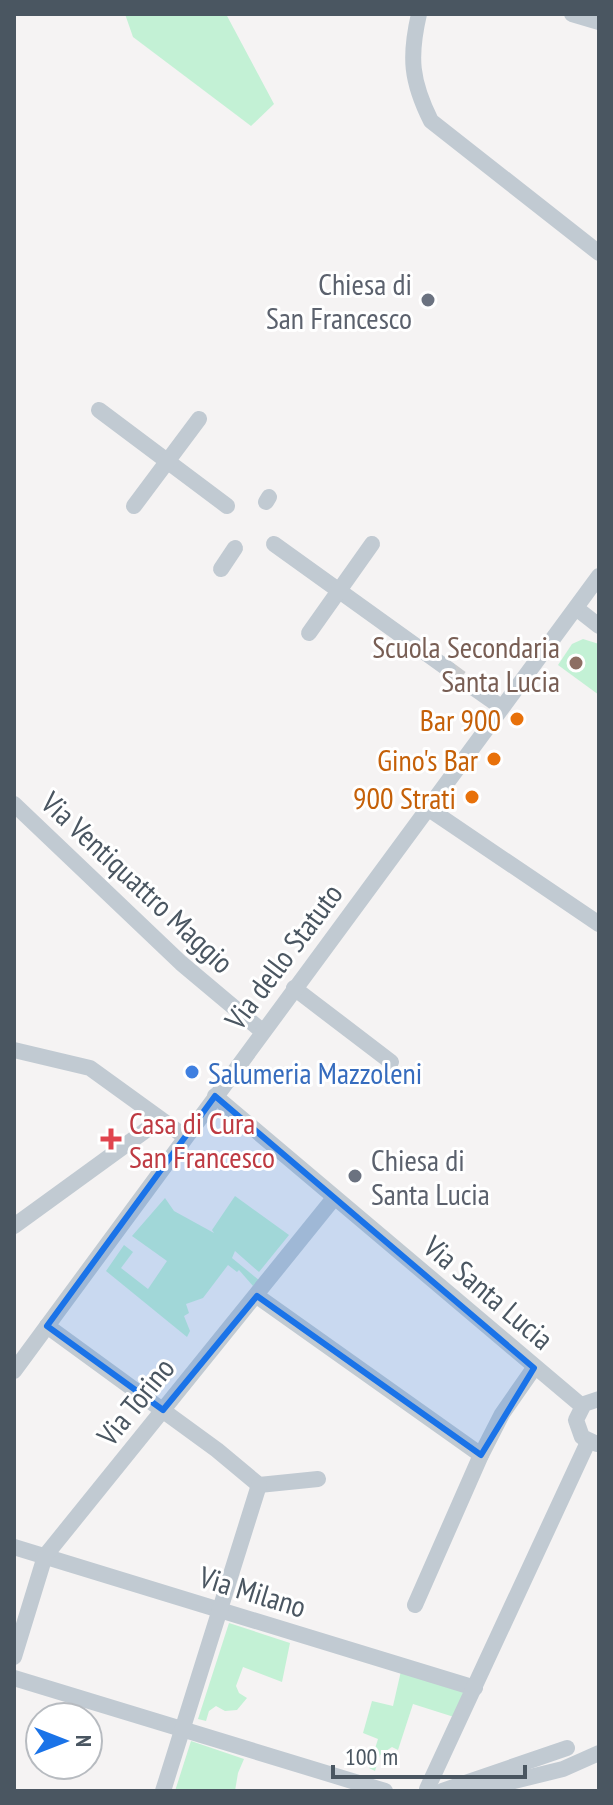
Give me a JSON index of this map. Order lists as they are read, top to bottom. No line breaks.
{"streets":{"street":["Via Ventiquattro Maggio","Via dello Statuto","Via Santa Lucia","Via Torino","Via Milano"]},"crossings":[["Via Ventiquattro Maggio","Via dello Statuto"],["Via dello Statuto","Via Santa Lucia"],["Via Santa Lucia","Via Torino"],["Via Torino","Via Milano"]],"places":{"other":["Chiesa di San Francesco","Scuola Secondaria Santa Lucia","Bar 900","Gino's Bar","900 Strati","Salumeria Mazzoleni","Chiesa di Santa Lucia"],"health":["Casa di Cura San Francesco"]},"scale_bar":"100 m","north":"right"}
